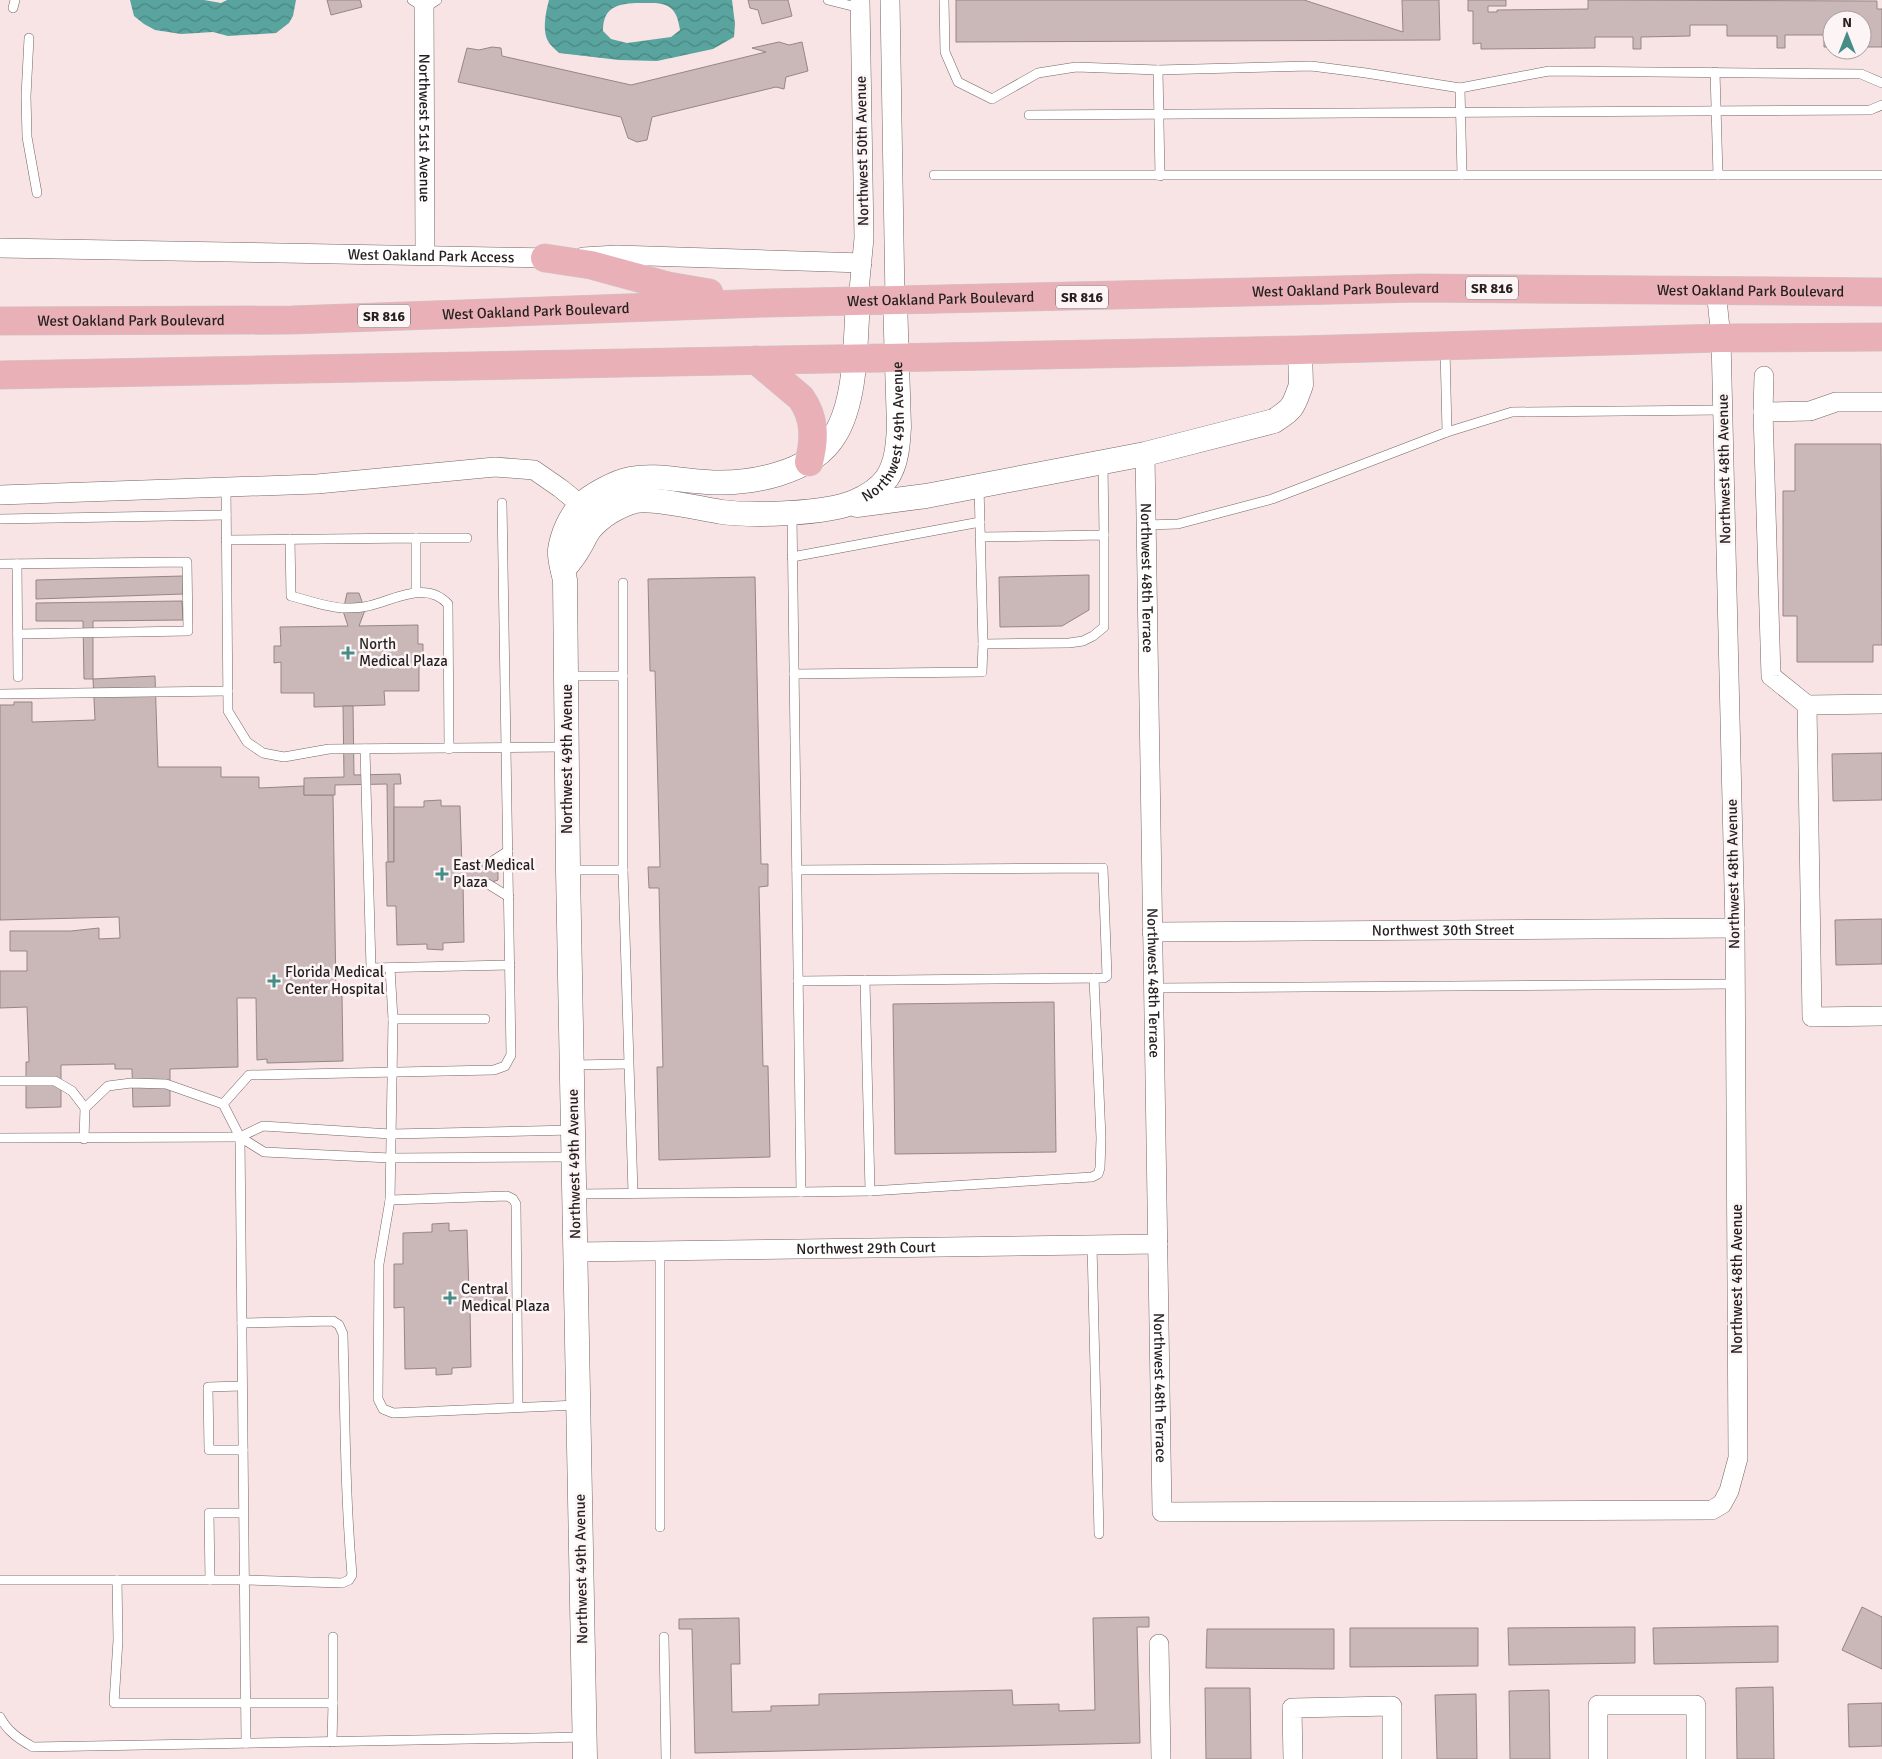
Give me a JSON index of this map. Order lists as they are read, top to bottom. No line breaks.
{"streets":{"main road":["SR 816","West Oakland Park Boulevard"],"street":["Northwest 51st Avenue","Northwest 50th Avenue","West Oakland Park Access","Northwest 49th Avenue","Northwest 48th Avenue","Northwest 48th Terrace","Northwest 30th Street","Northwest 29th Court"]},"crossings":[["Northwest 51st Avenue","West Oakland Park Access"],["Northwest 50th Avenue","West Oakland Park Access"],["Northwest 50th Avenue","West Oakland Park Boulevard"],["Northwest 50th Avenue","Northwest 49th Avenue"],["West Oakland Park Boulevard","Northwest 49th Avenue"],["West Oakland Park Boulevard","Northwest 48th Avenue"],["Northwest 49th Avenue","Northwest 29th Court"],["Northwest 48th Avenue","Northwest 48th Terrace"],["Northwest 48th Avenue","Northwest 30th Street"],["Northwest 48th Terrace","Northwest 30th Street"],["Northwest 48th Terrace","Northwest 29th Court"]],"places":{"health":["North Medical Plaza","East Medical Plaza","Florida Medical Center Hospital","Central Medical Plaza"]},"north":"top"}
